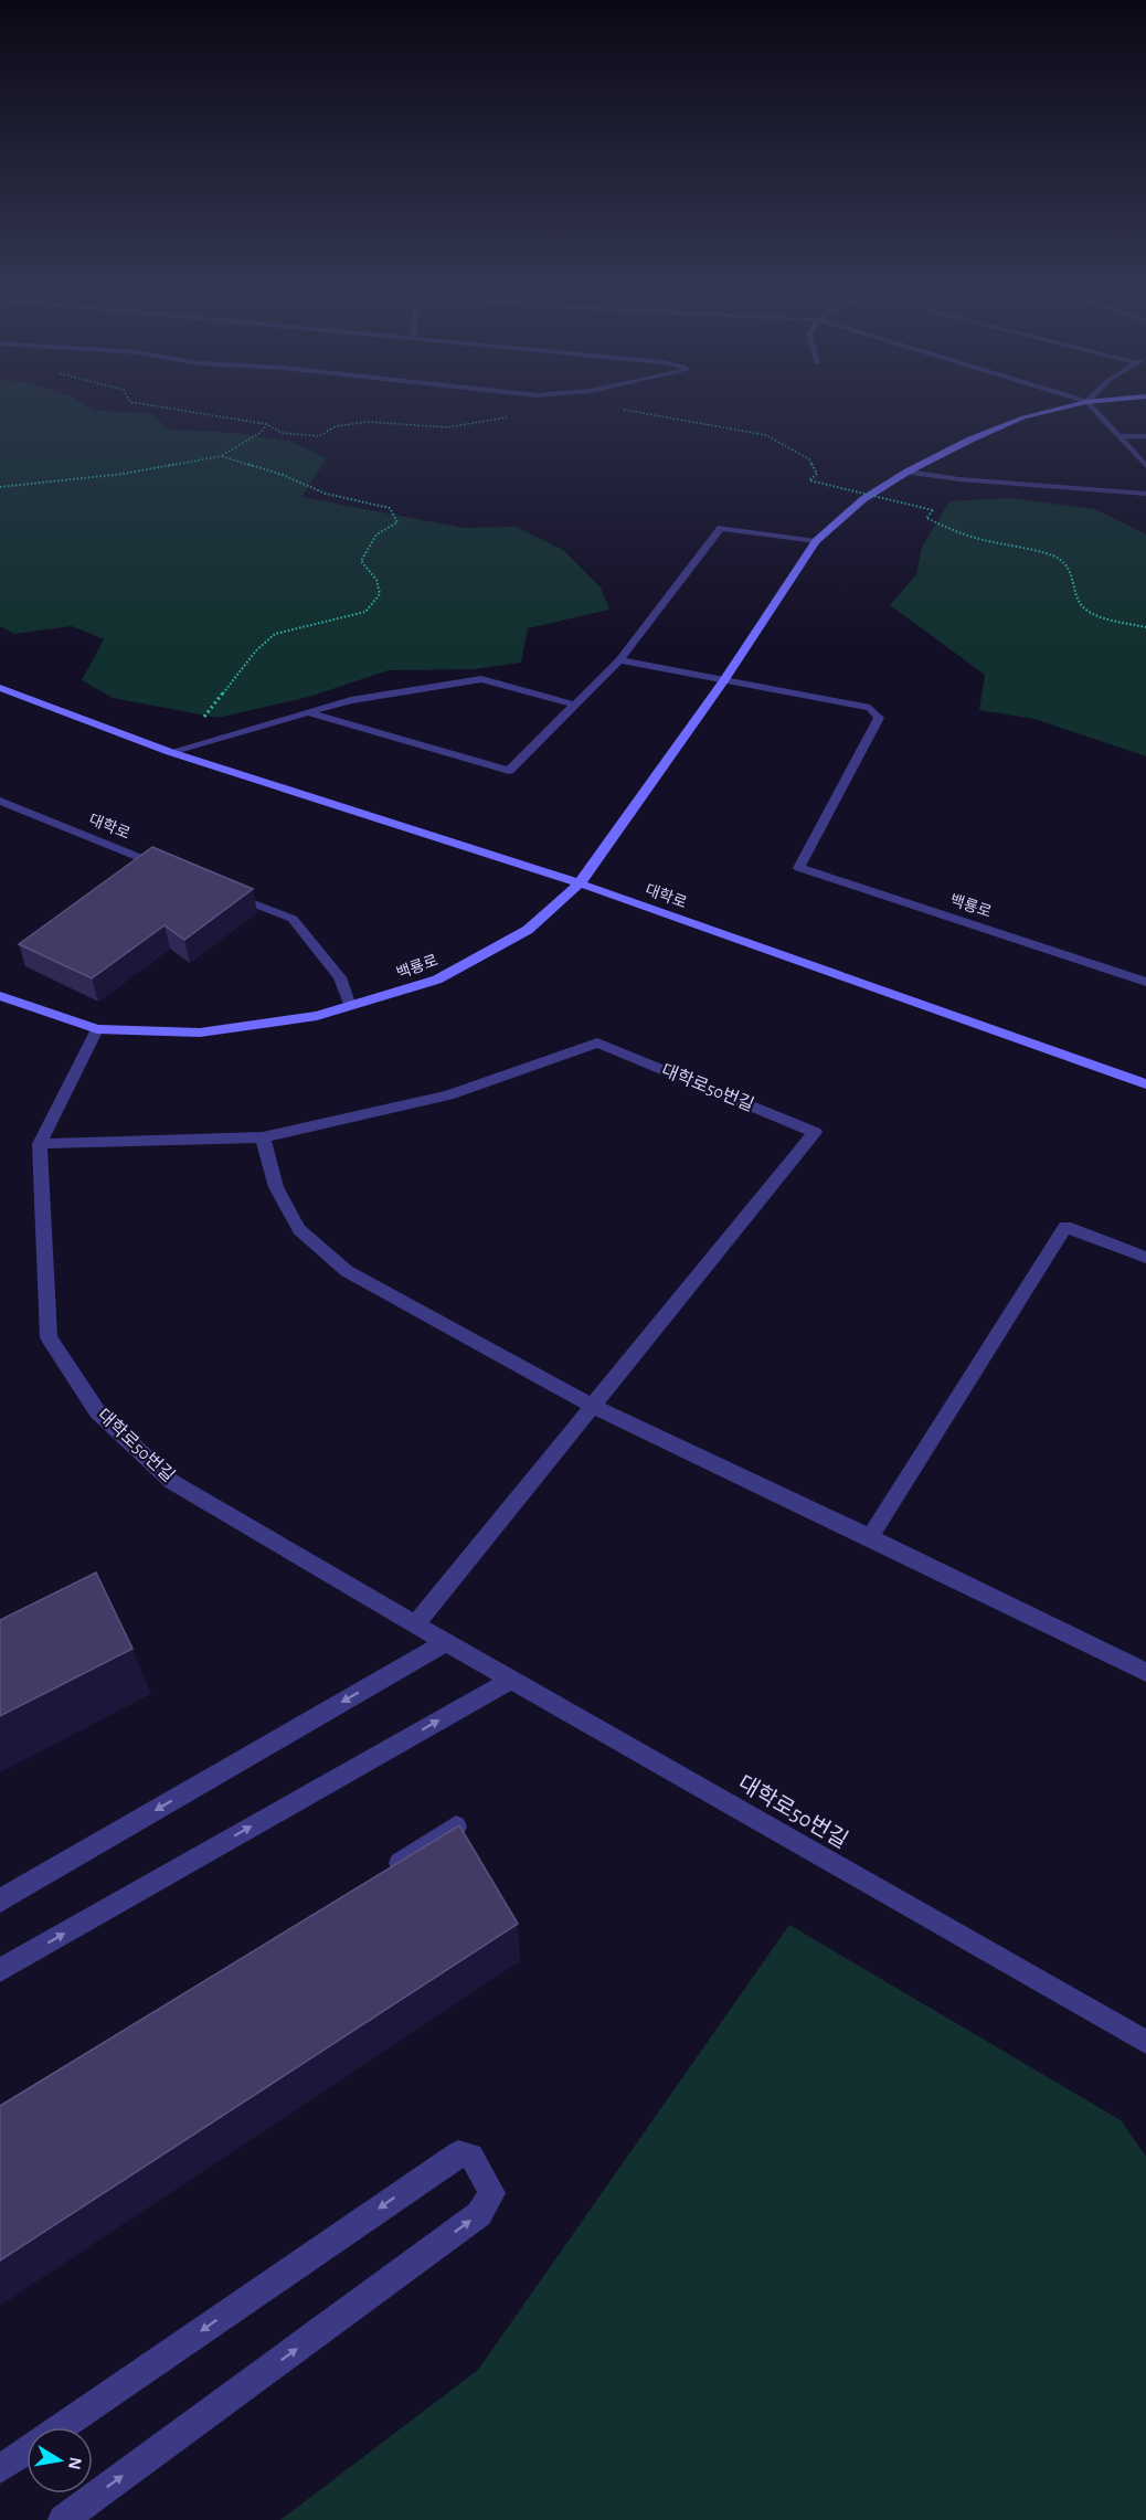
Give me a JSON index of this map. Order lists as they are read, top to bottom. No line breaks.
{"streets":{"main road":["대학로","백룡로"],"street":["대학로50번길"]},"crossings":[["대학로","백룡로"],["백룡로","대학로50번길"]],"north":"right"}
